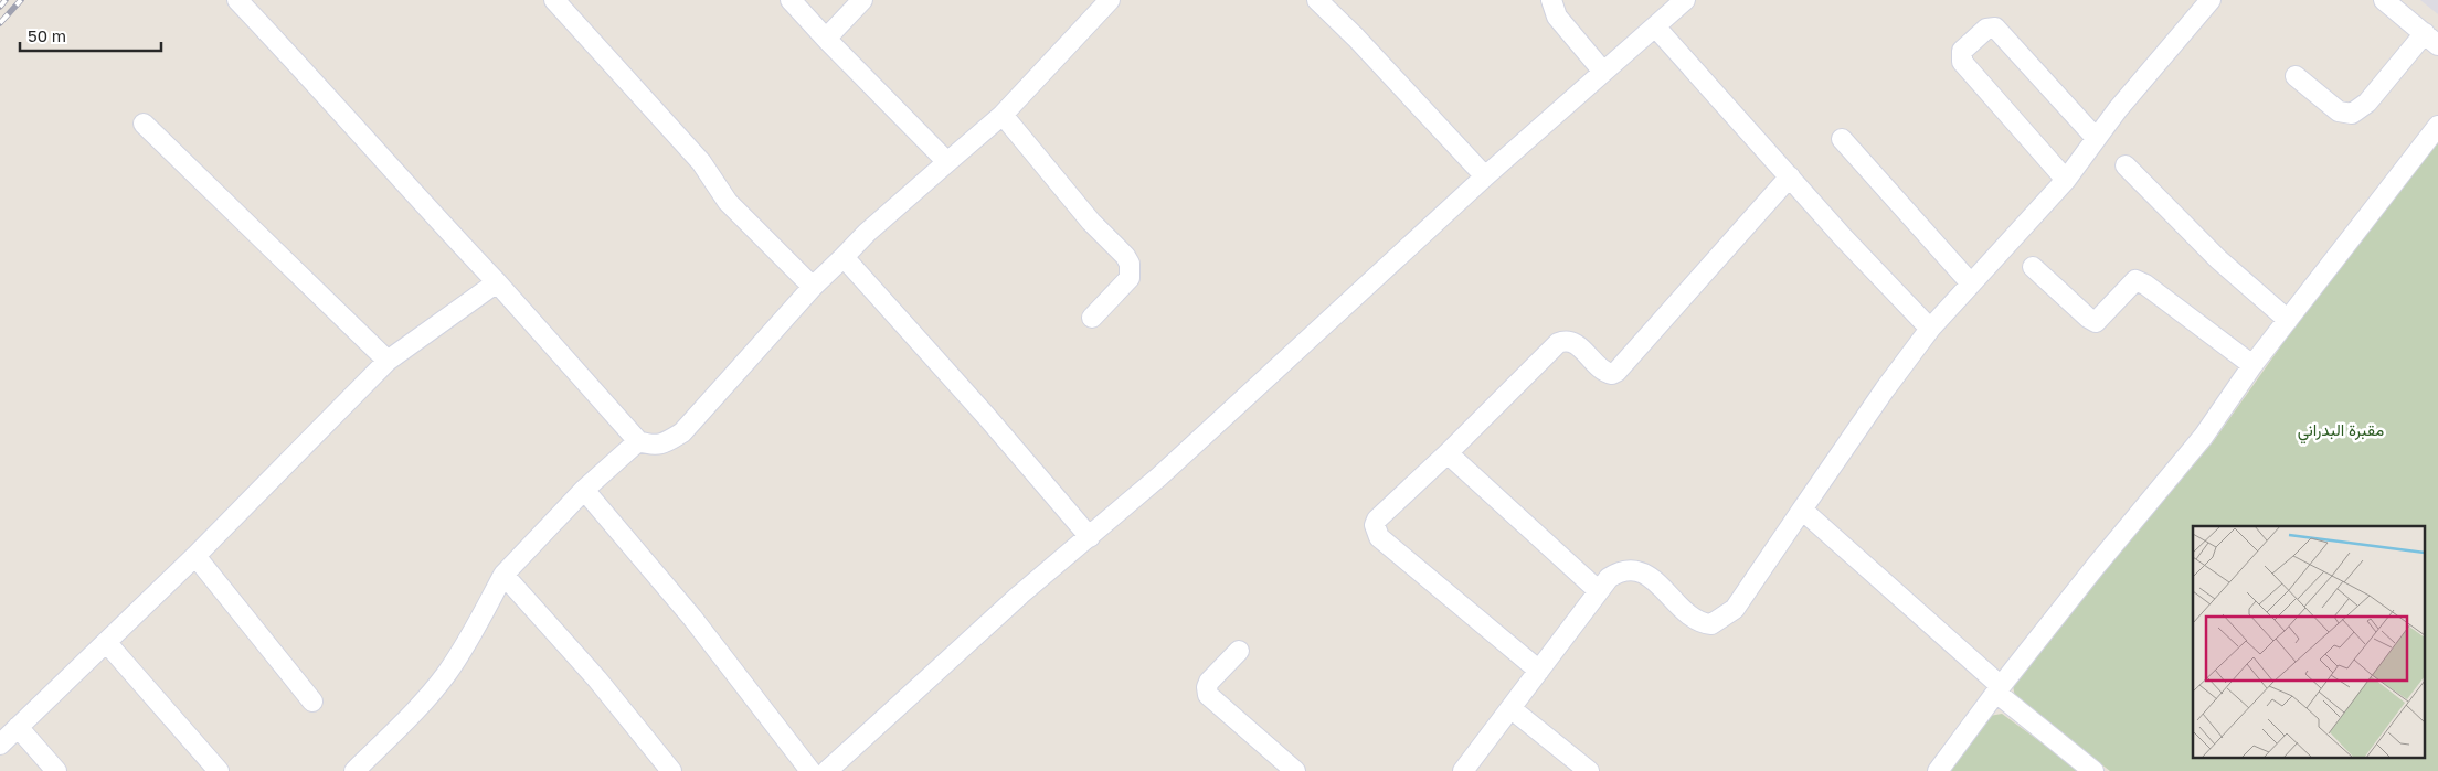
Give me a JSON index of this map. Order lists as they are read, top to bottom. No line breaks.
{"parks":["مقبرة البدراني"],"scale_bar":"50 m"}
